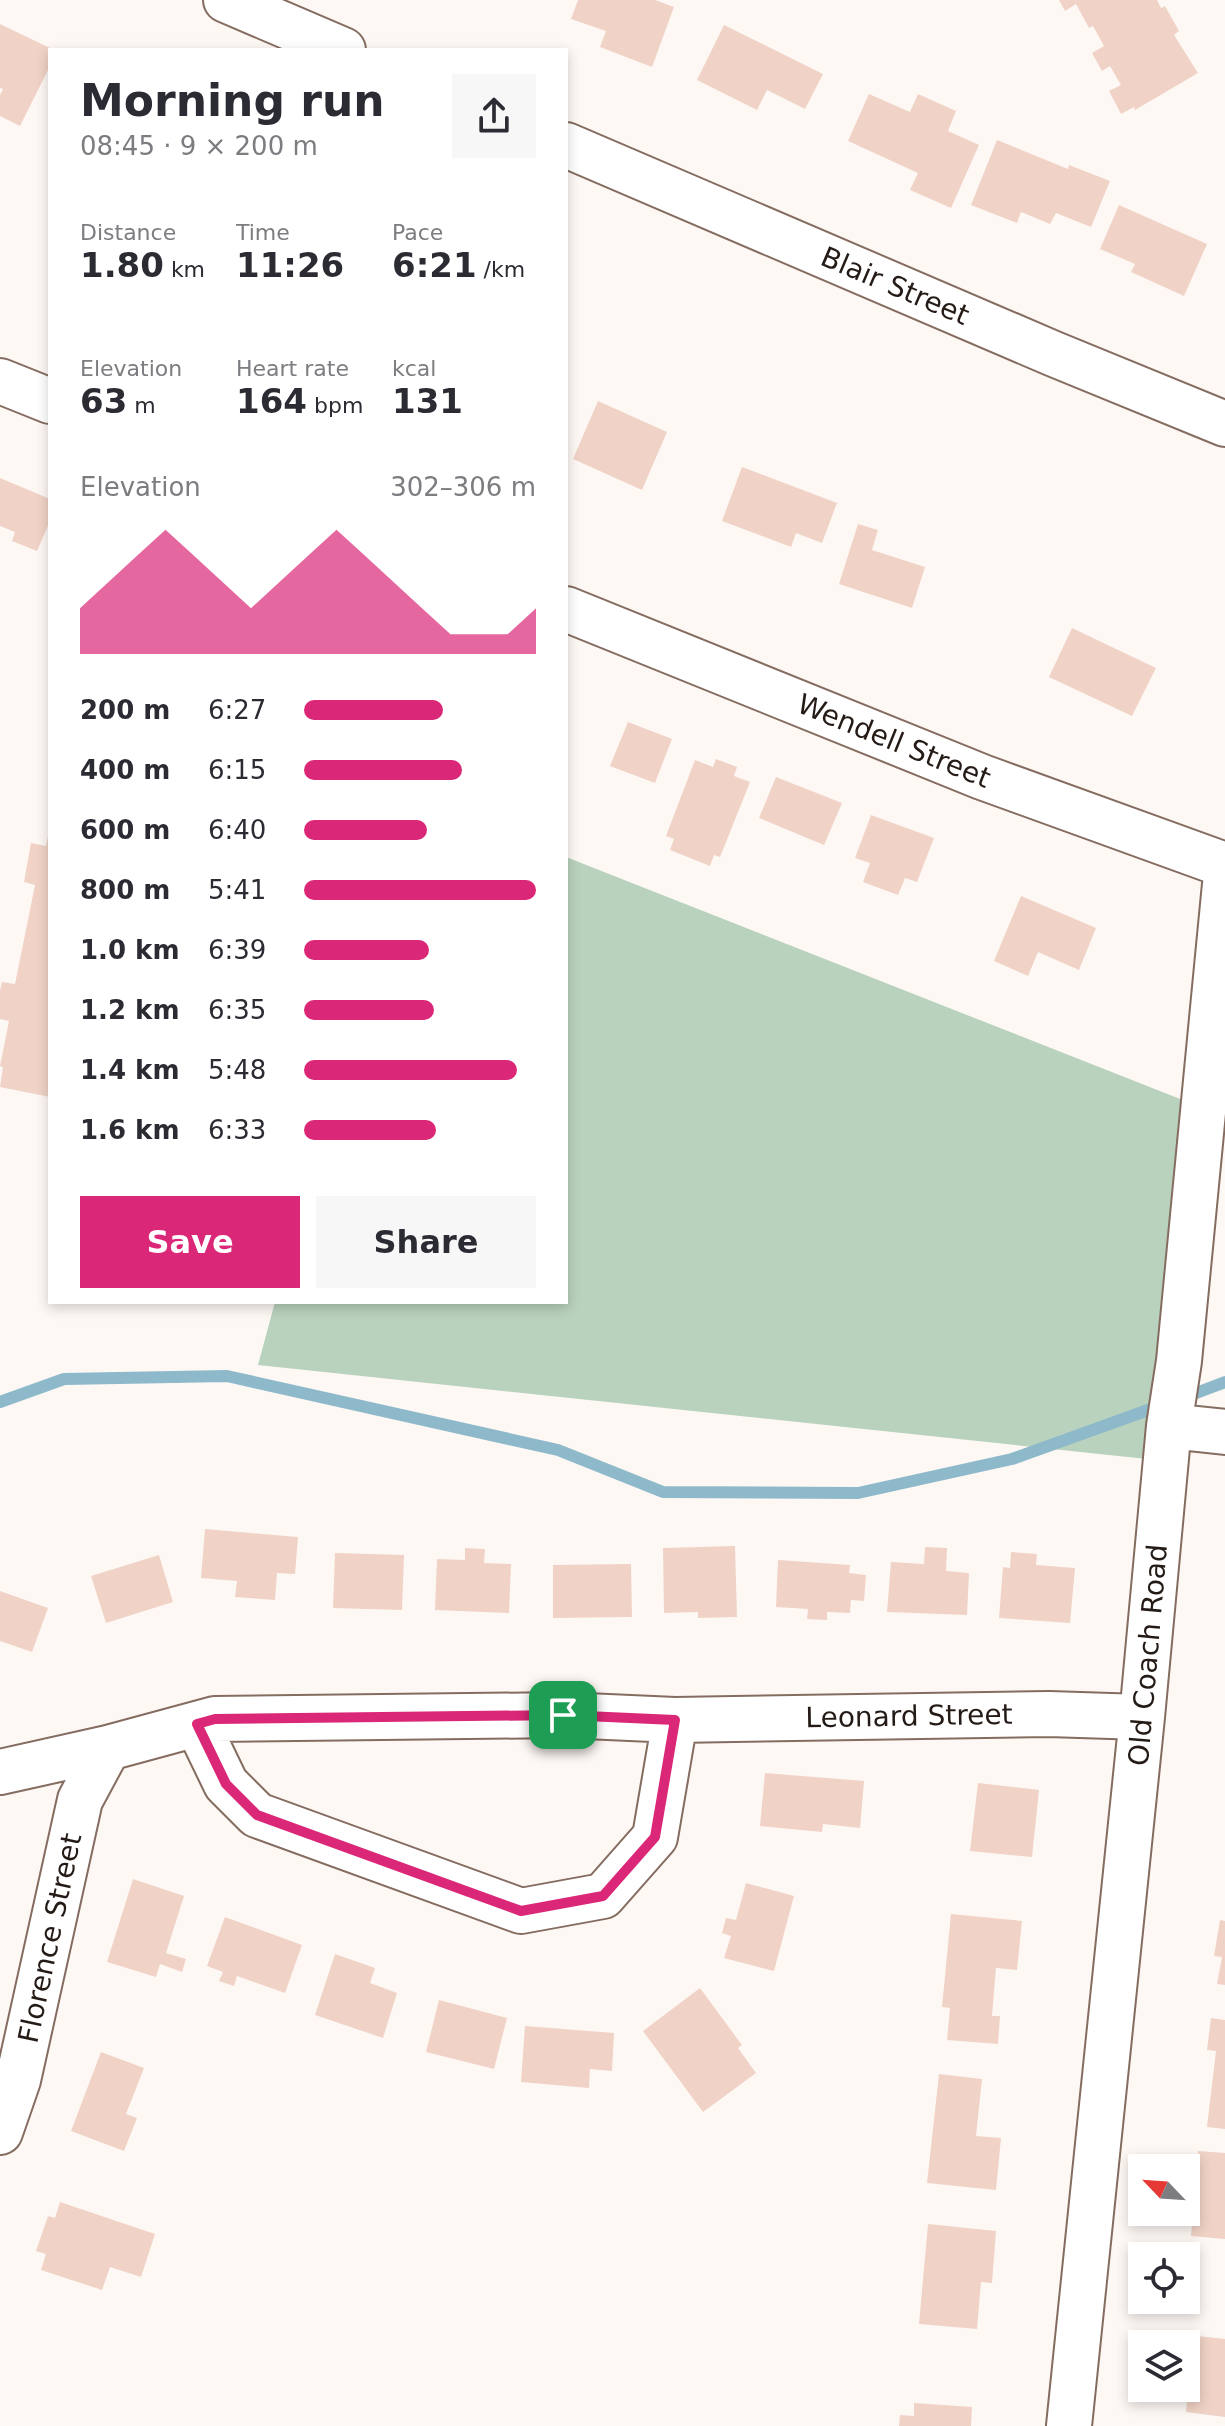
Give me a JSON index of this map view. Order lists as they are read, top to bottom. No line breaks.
{"streets":{"street":["Blair Street","Wendell Street","Old Coach Road","Leonard Street","Florence Street"]},"crossings":[["Old Coach Road","Leonard Street"],["Leonard Street","Florence Street"]],"north":"top left","page":{"heading":["Morning run","08:45 · 9 × 200 m"],"stats":[["Distance","1.80 km"],["Time","11:26"],["Pace","6:21 /km"],["Elevation","63 m"],["Heart rate","164 bpm"],["kcal","131"]],"chart":["Elevation","302–306 m"],"list":[{"name":"200 m","note":"6:27"},{"name":"400 m","note":"6:15"},{"name":"600 m","note":"6:40"},{"name":"800 m","note":"5:41"},{"name":"1.0 km","note":"6:39"},{"name":"1.2 km","note":"6:35"},{"name":"1.4 km","note":"5:48"},{"name":"1.6 km","note":"6:33"}],"buttons":["Save","Share"]}}
